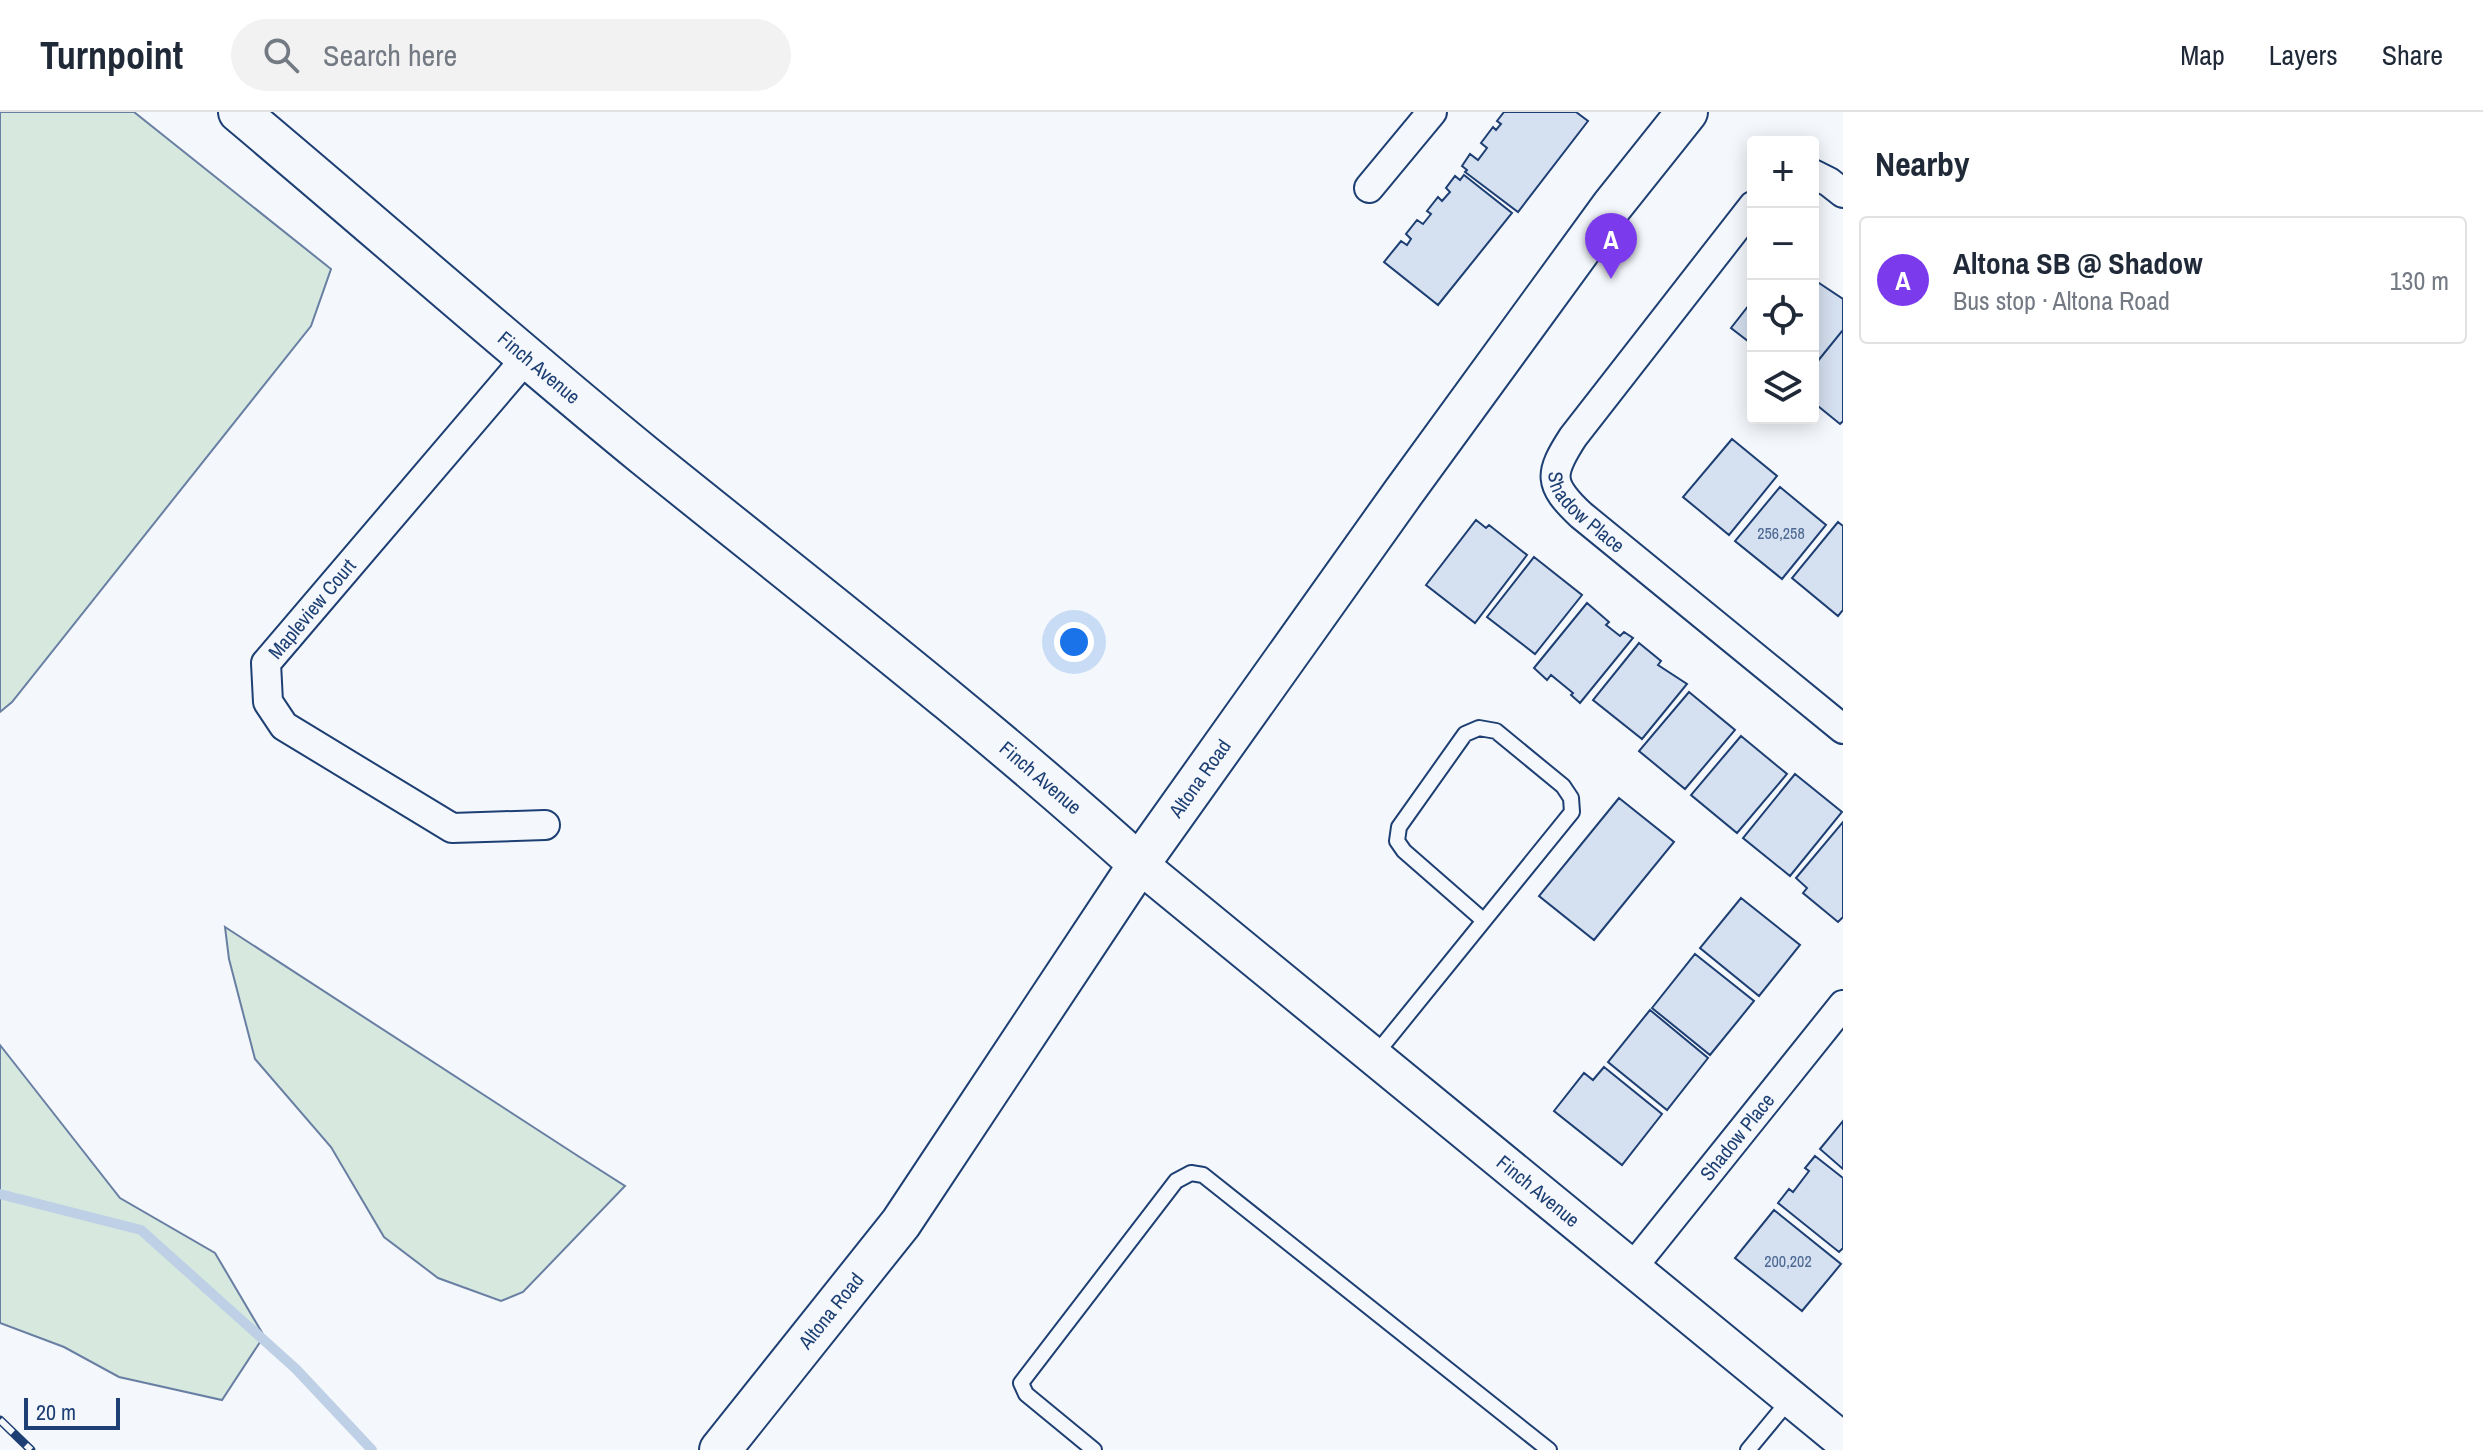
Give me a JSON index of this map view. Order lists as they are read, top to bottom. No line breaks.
{"streets":{"main road":["Finch Avenue","Altona Road"],"street":["Shadow Place","Mapleview Court"]},"crossings":[["Finch Avenue","Shadow Place"],["Finch Avenue","Mapleview Court"],["Finch Avenue","Altona Road"]],"house_numbers":["256,258","200,202"],"scale_bar":"20 m","page":{"header":"Turnpoint","search":"Search here","nav":["Map","Layers","Share"],"heading":"Nearby","map_buttons":["+","−"],"pins":"A","list":[{"mark":"A","name":"Altona SB @ Shadow","note":"Bus stop · Altona Road","value":"130 m"}],"scale":"20 m"}}
